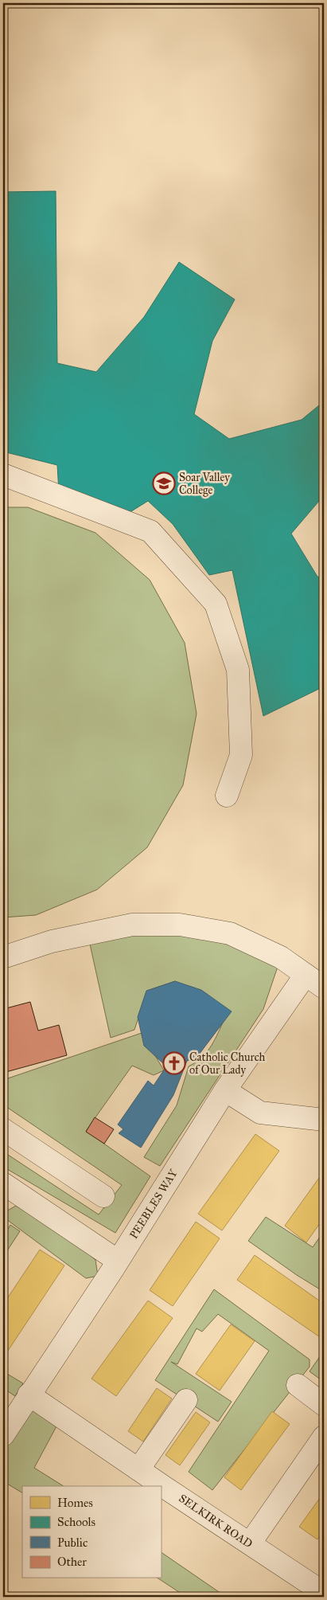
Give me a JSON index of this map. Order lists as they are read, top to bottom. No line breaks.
{"streets":{"street":["PEEBLES WAY","SELKIRK ROAD"]},"crossings":[["PEEBLES WAY","SELKIRK ROAD"]],"places":{"school or university":["Soar Valley College"],"church":["Catholic Church of Our Lady"]},"legend":["Homes","Schools","Public","Other"]}
